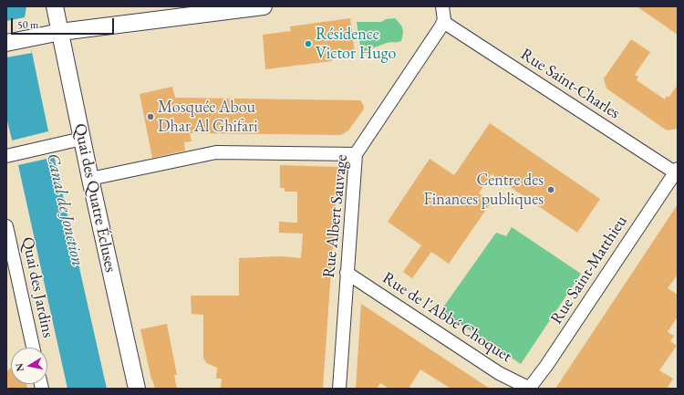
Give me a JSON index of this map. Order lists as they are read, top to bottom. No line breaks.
{"streets":{"main road":["Quai des Quatre Écluses"],"street":["Rue Saint-Charles","Rue Albert Sauvage","Rue Saint-Matthieu","Quai des Jardins","Rue de l'Abbé Choquet"]},"crossings":[["Rue Saint-Charles","Rue Albert Sauvage"],["Rue Saint-Charles","Rue Saint-Matthieu"],["Rue Albert Sauvage","Rue de l'Abbé Choquet"],["Rue Saint-Matthieu","Rue de l'Abbé Choquet"]],"water":["Canal de Jonction"],"places":["Résidence Victor Hugo","Mosquée Abou Dhar Al Ghifari","Centre des Finances publiques"],"scale_bar":"50 m","north":"left"}
